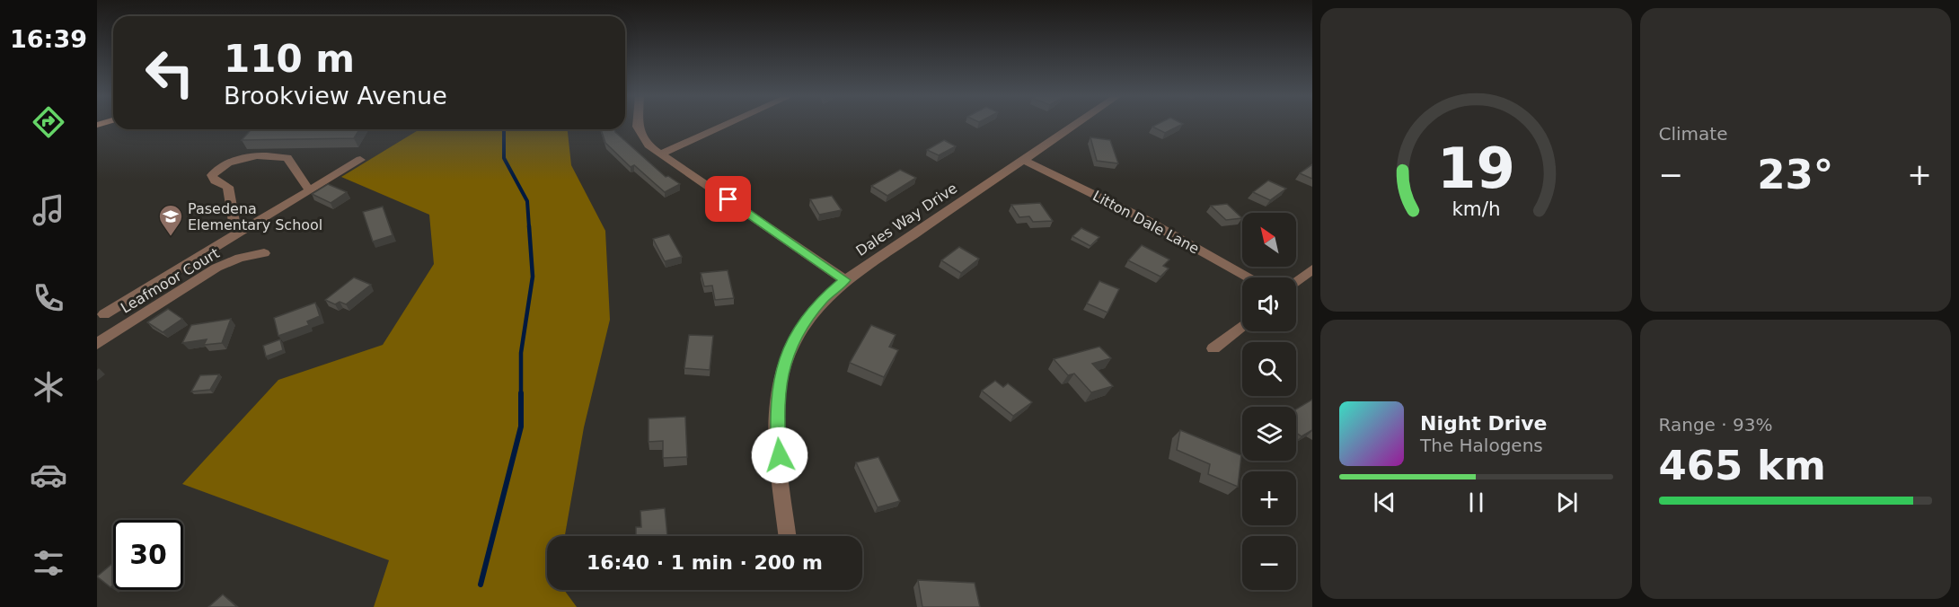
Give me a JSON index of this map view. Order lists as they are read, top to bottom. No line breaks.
{"streets":{"street":["Dales Way Drive","Litton Dale Lane","Leafmoor Court"]},"crossings":[["Dales Way Drive","Litton Dale Lane"]],"places":{"school or university":["Pasedena Elementary School"]},"north":"top left","page":{"tabs":"16:39","tile":["Climate",["Range · 93%","465 km"]],"turn":["110 m","Brookview Avenue"],"heat":["−","23°","+"],"map_buttons":["+","−"],"song":["Night Drive","The Halogens"],"limit":"30","trip":"16:40 · 1 min · 200 m","gauge":["19","km/h"]}}
